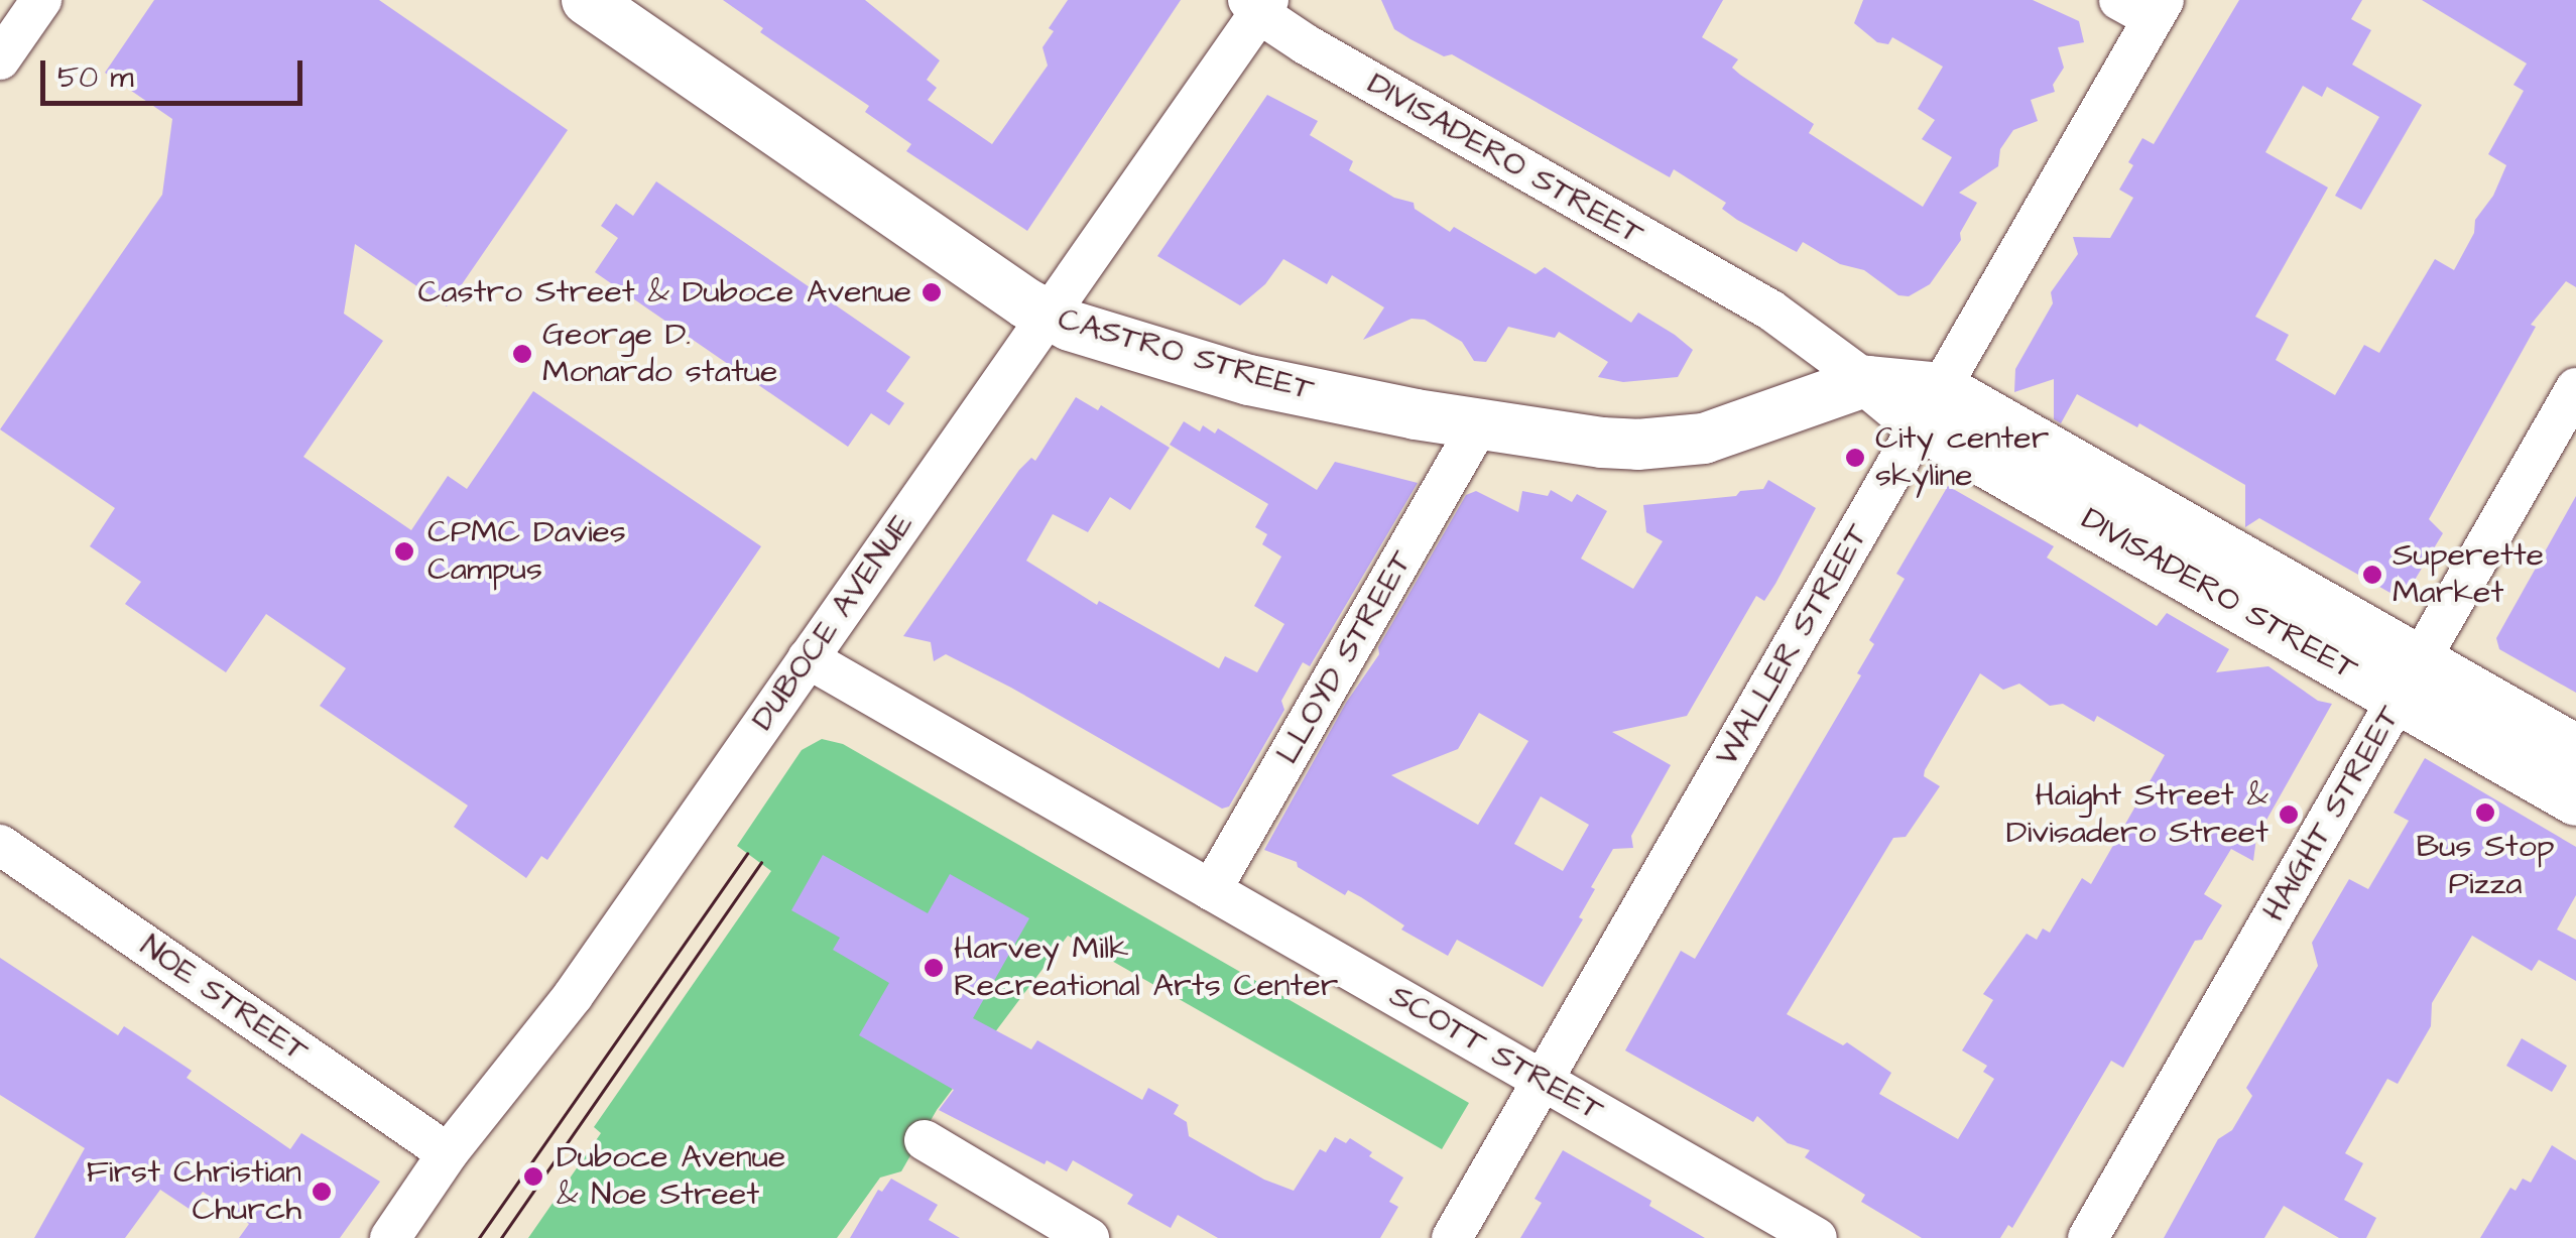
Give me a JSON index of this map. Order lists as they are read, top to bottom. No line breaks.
{"streets":{"main road":["DIVISADERO STREET","CASTRO STREET"],"street":["DUBOCE AVENUE","WALLER STREET","LLOYD STREET","HAIGHT STREET","NOE STREET","SCOTT STREET"]},"crossings":[["DIVISADERO STREET","CASTRO STREET"],["DIVISADERO STREET","DUBOCE AVENUE"],["DIVISADERO STREET","WALLER STREET"],["DIVISADERO STREET","HAIGHT STREET"],["CASTRO STREET","DUBOCE AVENUE"],["CASTRO STREET","LLOYD STREET"],["DUBOCE AVENUE","NOE STREET"],["DUBOCE AVENUE","SCOTT STREET"],["WALLER STREET","SCOTT STREET"],["LLOYD STREET","SCOTT STREET"]],"places":["Castro Street & Duboce Avenue","George D. Monardo statue","City center skyline","CPMC Davies Campus","Superette Market","Bus Stop Pizza","Haight Street & Divisadero Street","Harvey Milk Recreational Arts Center","Duboce Avenue & Noe Street","First Christian Church"],"scale_bar":"50 m"}
